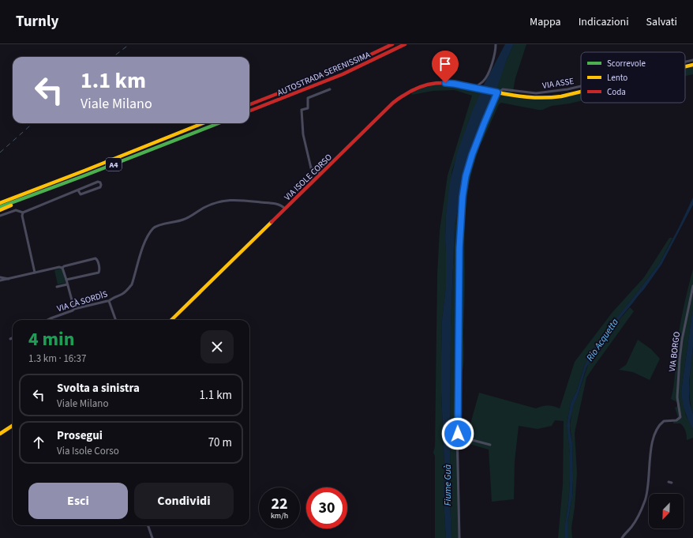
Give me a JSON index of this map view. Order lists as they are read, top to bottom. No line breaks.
{"streets":{"main road":["AUTOSTRADA SERENISSIMA","A4","VIA ISOLE CORSO"],"street":["VIA ASSE","VIA CÀ SORDÌS","VIA BORGO"]},"crossings":[["VIA ASSE","VIA ISOLE CORSO"],["VIA ISOLE CORSO","VIA CÀ SORDÌS"]],"water":["Rio Acquetta","Fiume Guà"],"legend":["Scorrevole","Lento","Coda"],"north":"bottom left","page":{"header":"Turnly","nav":["Mappa","Indicazioni","Salvati"],"turn":["1.1 km","Viale Milano"],"heading":["4 min","1.3 km · 16:37"],"list":[{"name":"Svolta a sinistra","note":"Viale Milano","value":"1.1 km"},{"name":"Prosegui","note":"Via Isole Corso","value":"70 m"}],"buttons":["Esci","Condividi"],"speed":"22 km/h","limit":"30"}}
